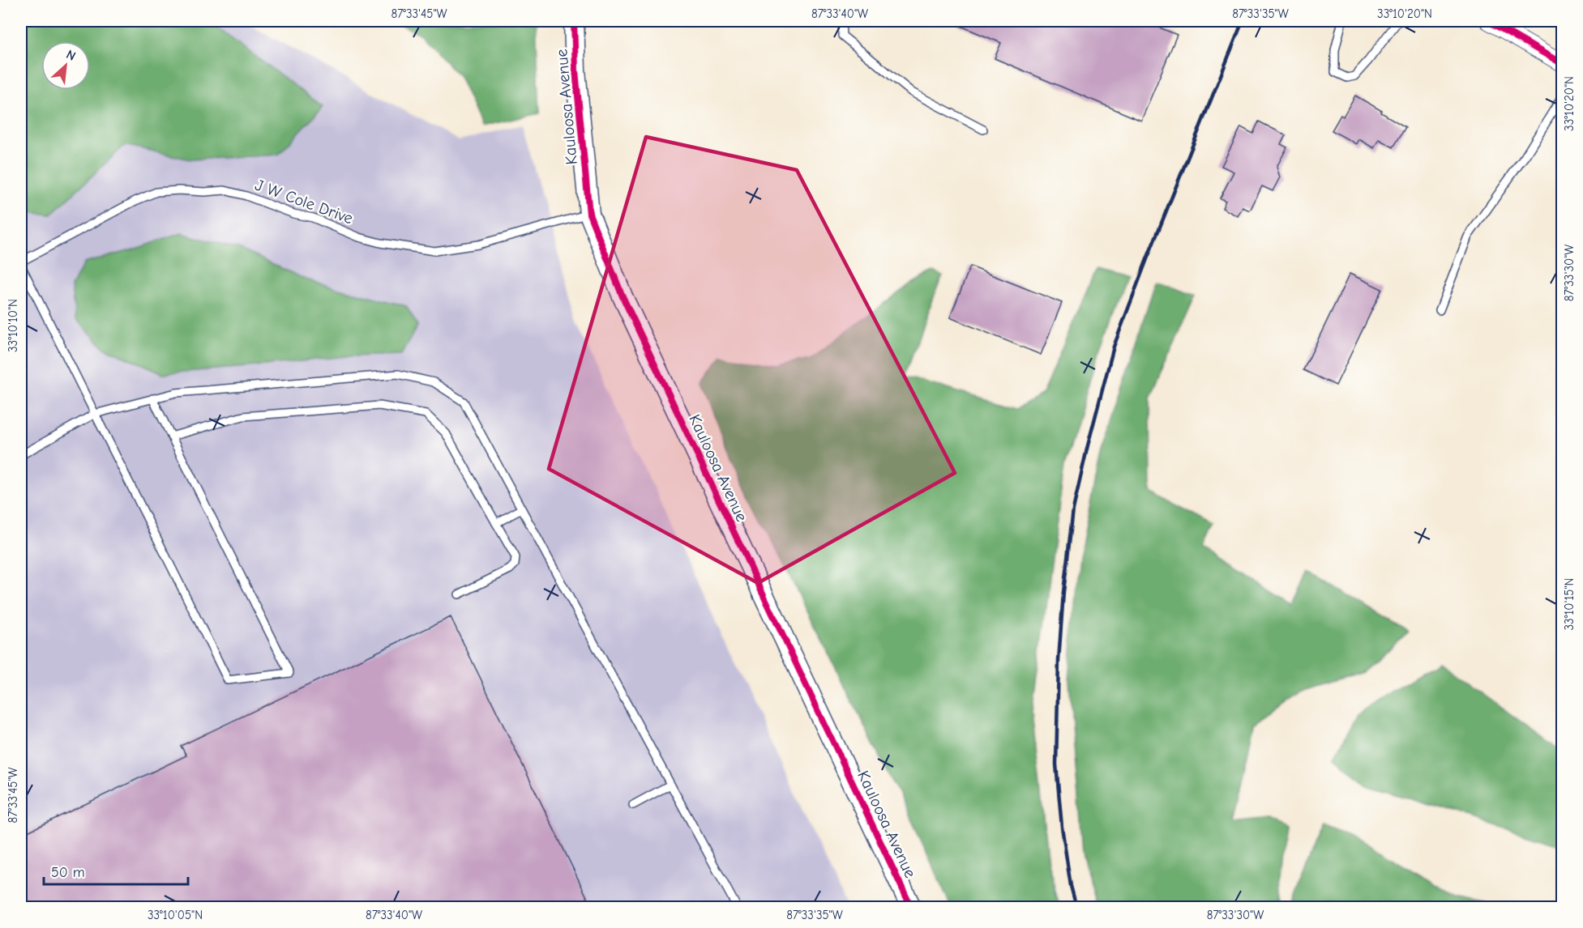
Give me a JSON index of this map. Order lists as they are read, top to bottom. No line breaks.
{"streets":{"street":["Kauloosa Avenue"],"lane":["J W Cole Drive"]},"crossings":[["Kauloosa Avenue","J W Cole Drive"]],"scale_bar":"50 m","north":"top right","coordinates":["87°33'45\"W","87°33'40\"W","87°33'35\"W","33°10'20\"N","87°33'30\"W","33°10'10\"N","33°10'15\"N","33°10'05\"N"]}
